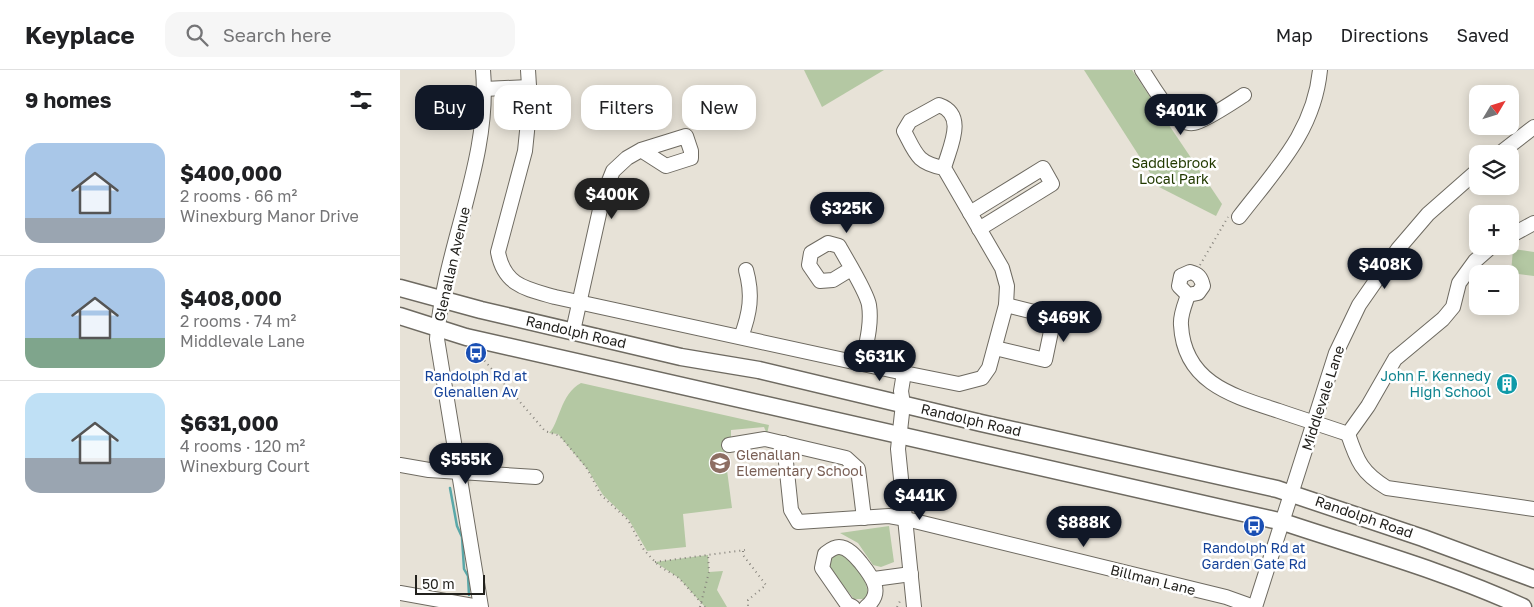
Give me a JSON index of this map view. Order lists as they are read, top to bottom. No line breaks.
{"streets":{"main road":["Randolph Road"],"street":["Glenallan Avenue","Middlevale Lane","Billman Lane"]},"crossings":[["Glenallan Avenue","Randolph Road"],["Randolph Road","Middlevale Lane"],["Middlevale Lane","Billman Lane"]],"parks":["Saddlebrook Local Park"],"places":{"bus stop":["Randolph Rd at Glenallen Av","Randolph Rd at Garden Gate Rd"],"building":["John F. Kennedy High School"],"school or university":["Glenallan Elementary School"]},"scale_bar":"50 m","north":"top right","page":{"header":"Keyplace","search":"Search here","nav":["Map","Directions","Saved"],"heading":"9 homes","map_buttons":["+","−"],"chip":["Buy","Rent","Filters","New"],"price":["$401K","$400K","$325K","$408K","$469K","$631K","$555K","$441K","$888K"],"list":[{"name":"$400,000","note":"2 rooms · 66 m² · Winexburg Manor Drive"},{"name":"$408,000","note":"2 rooms · 74 m² · Middlevale Lane"},{"name":"$631,000","note":"4 rooms · 120 m² · Winexburg Court"}],"scale":"50 m"}}
